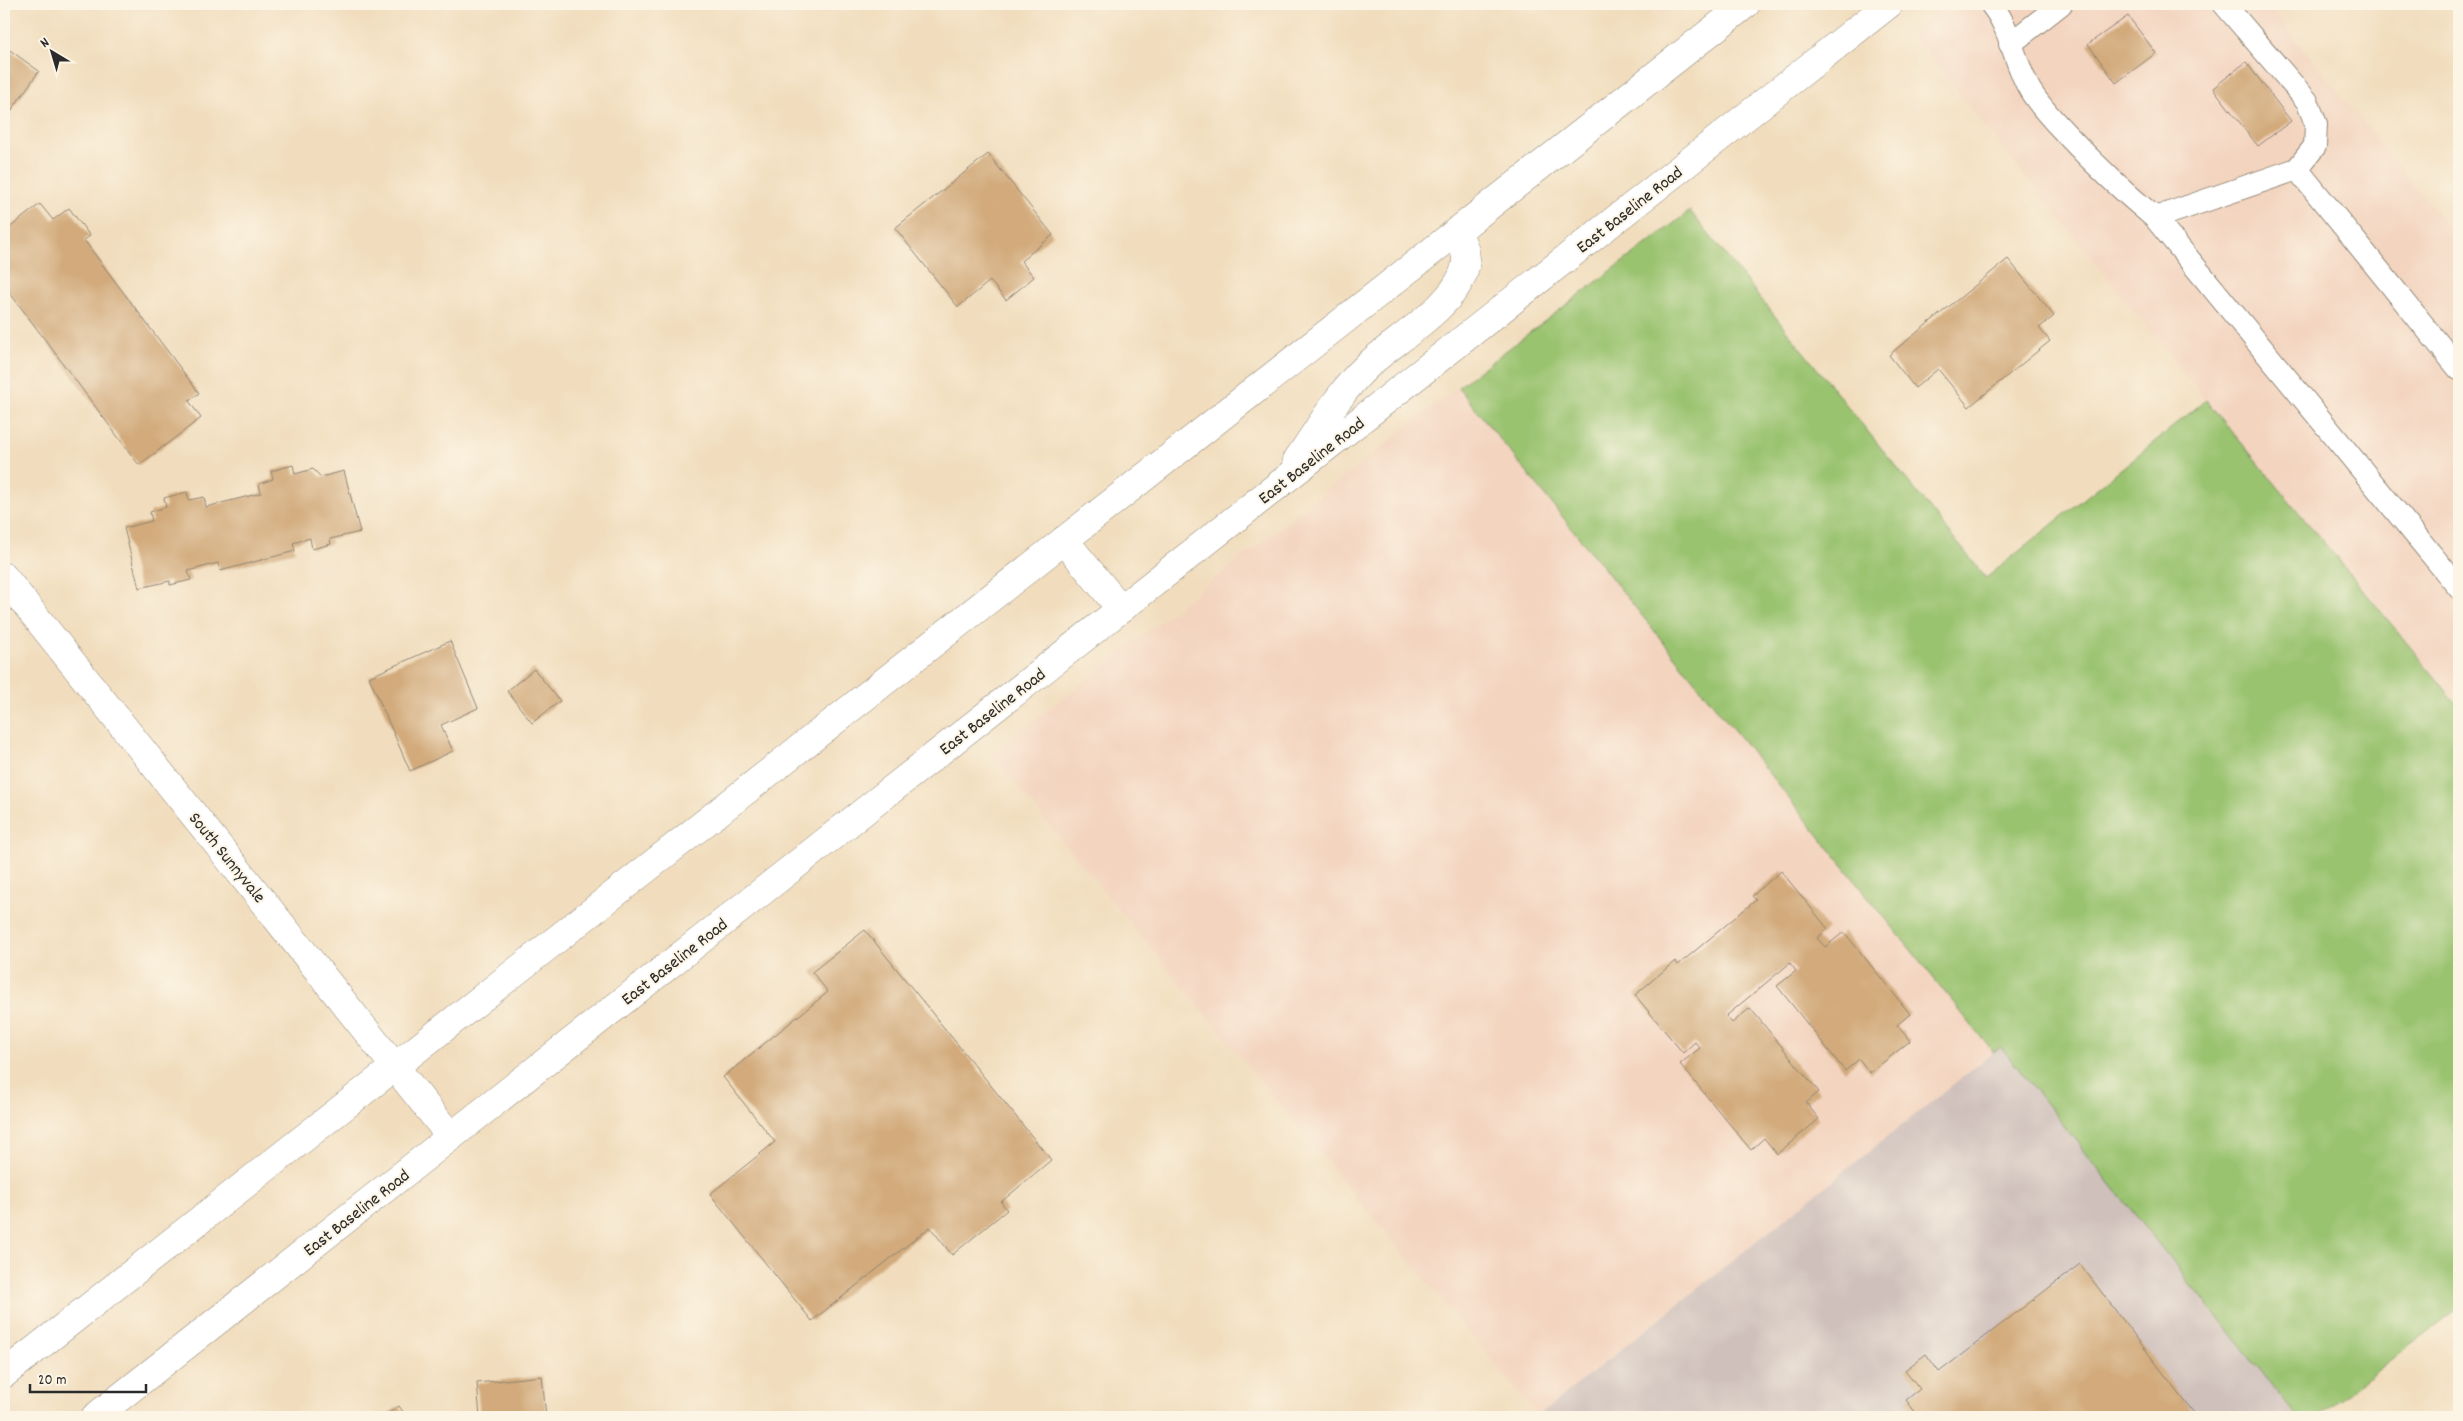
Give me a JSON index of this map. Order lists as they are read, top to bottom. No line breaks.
{"streets":{"main road":["East Baseline Road","South Sunnyvale"]},"crossings":[["East Baseline Road","South Sunnyvale"]],"scale_bar":"20 m","north":"top left"}
